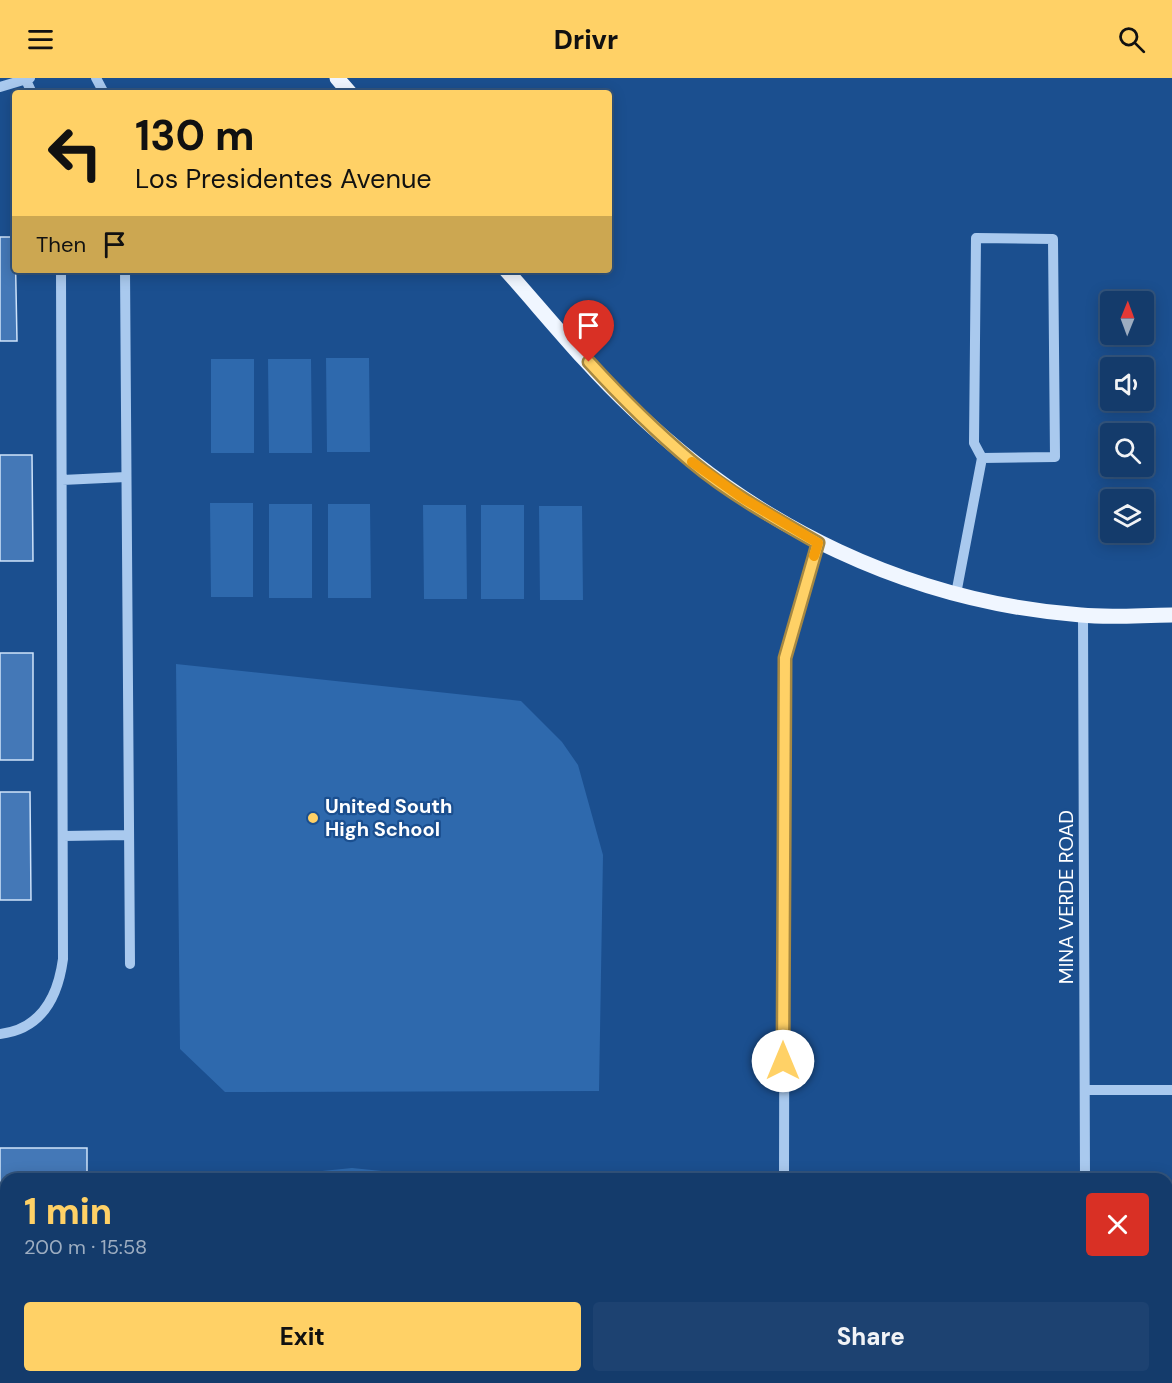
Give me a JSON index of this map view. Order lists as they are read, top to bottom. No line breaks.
{"streets":{"street":["MINA VERDE ROAD"]},"places":["United South High School"],"north":"top","page":{"header":"Drivr","turn":["130 m","Los Presidentes Avenue"],"then":"Then","heading":["1 min","200 m · 15:58"],"buttons":["Exit","Share"]}}
